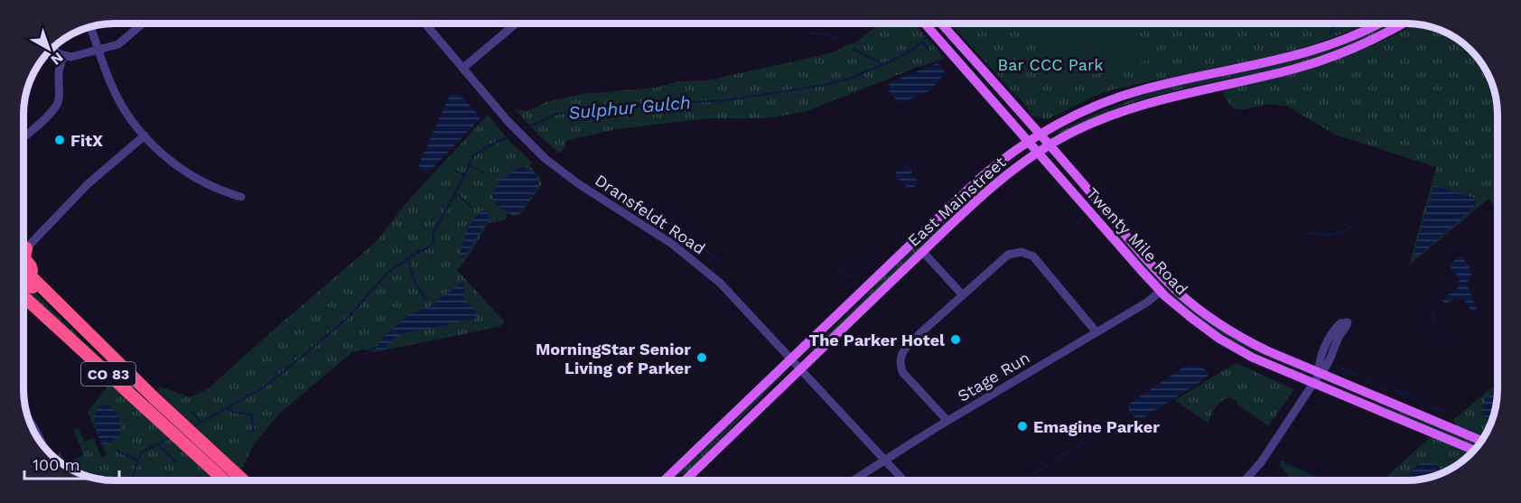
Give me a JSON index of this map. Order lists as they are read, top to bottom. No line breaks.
{"streets":{"highway":["CO 83"],"main road":["East Mainstreet","Twenty Mile Road"],"street":["Dransfeldt Road","Stage Run"]},"crossings":[["East Mainstreet","Dransfeldt Road"],["East Mainstreet","Twenty Mile Road"],["Dransfeldt Road","Stage Run"],["Twenty Mile Road","Stage Run"]],"water":["Sulphur Gulch"],"parks":["Bar CCC Park"],"places":["FitX","The Parker Hotel","MorningStar Senior Living of Parker","Emagine Parker"],"scale_bar":"100 m","north":"bottom right"}
